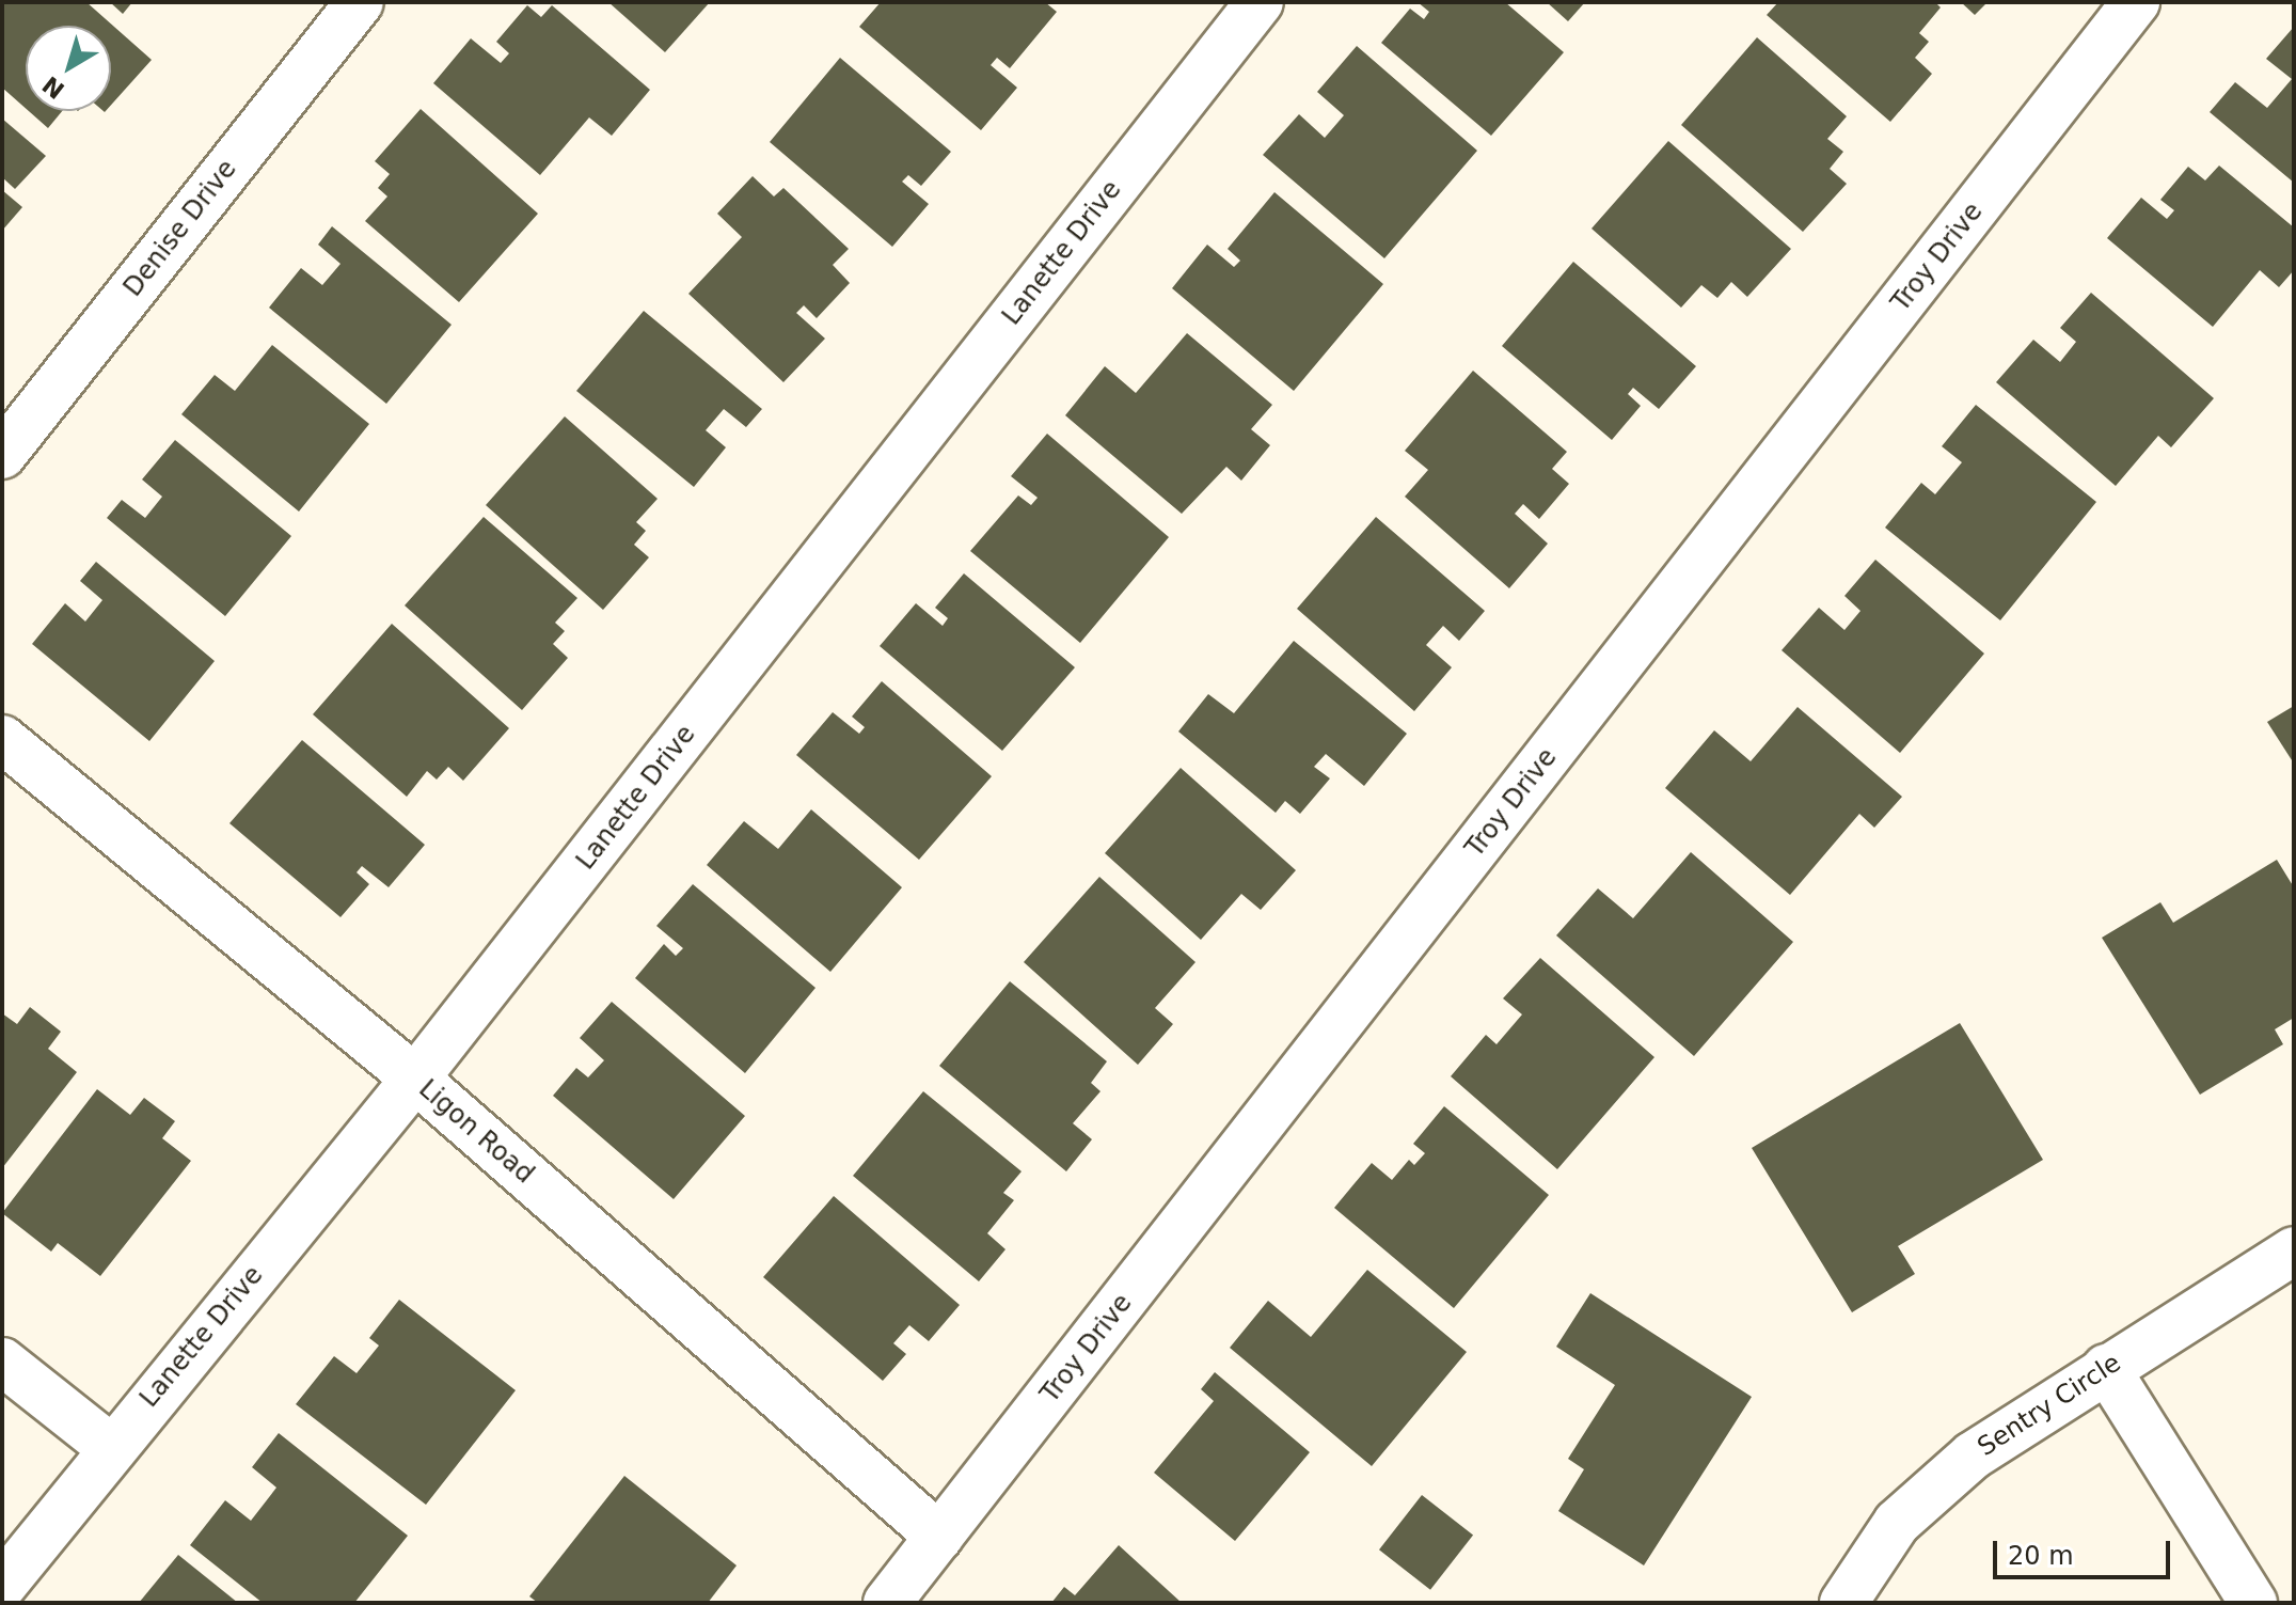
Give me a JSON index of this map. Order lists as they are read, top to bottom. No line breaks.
{"streets":{"street":["Denise Drive","Lanette Drive","Troy Drive","Ligon Road","Sentry Circle"]},"crossings":[["Lanette Drive","Ligon Road"],["Troy Drive","Ligon Road"]],"scale_bar":"20 m","north":"bottom left"}
